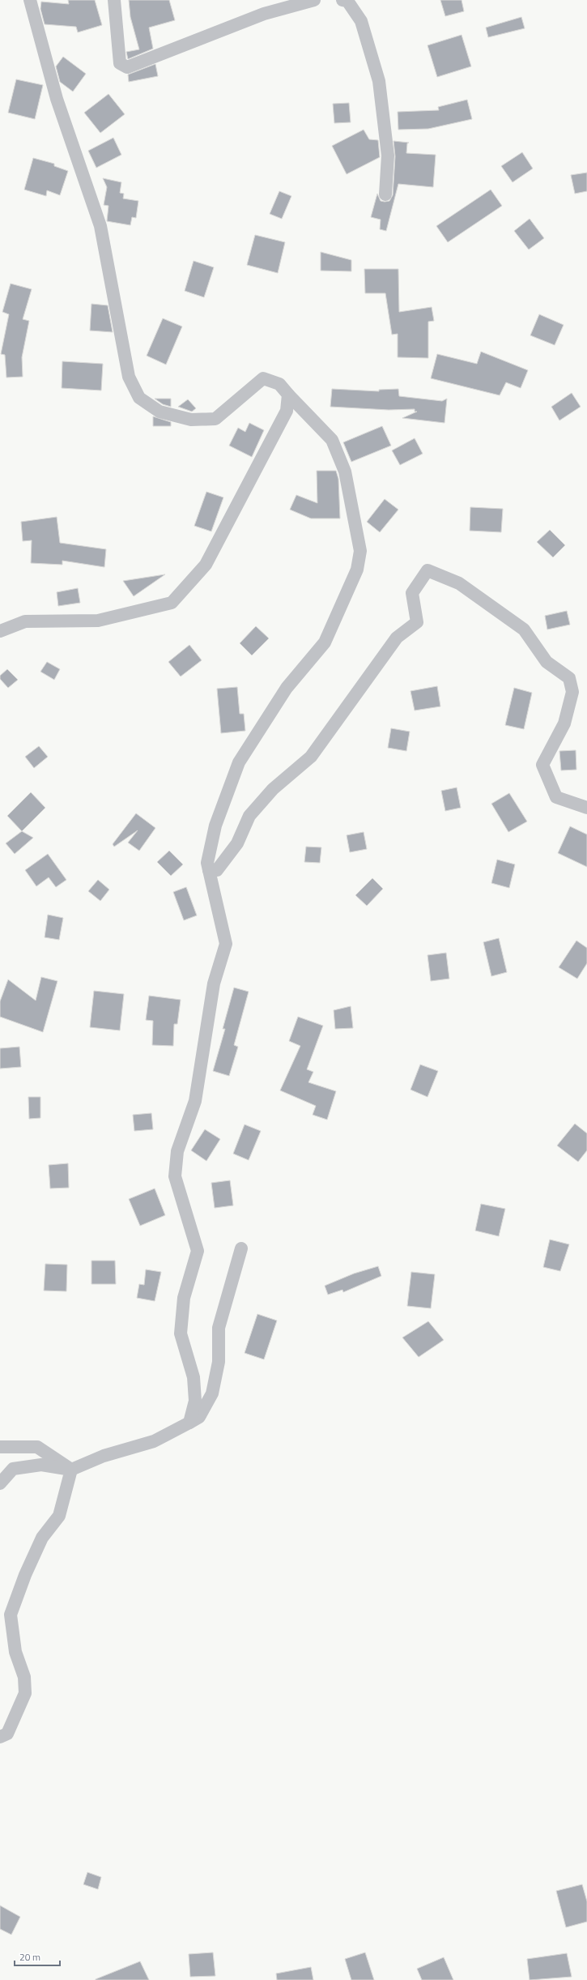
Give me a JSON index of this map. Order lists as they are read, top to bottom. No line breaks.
{"scale_bar":"20 m"}
